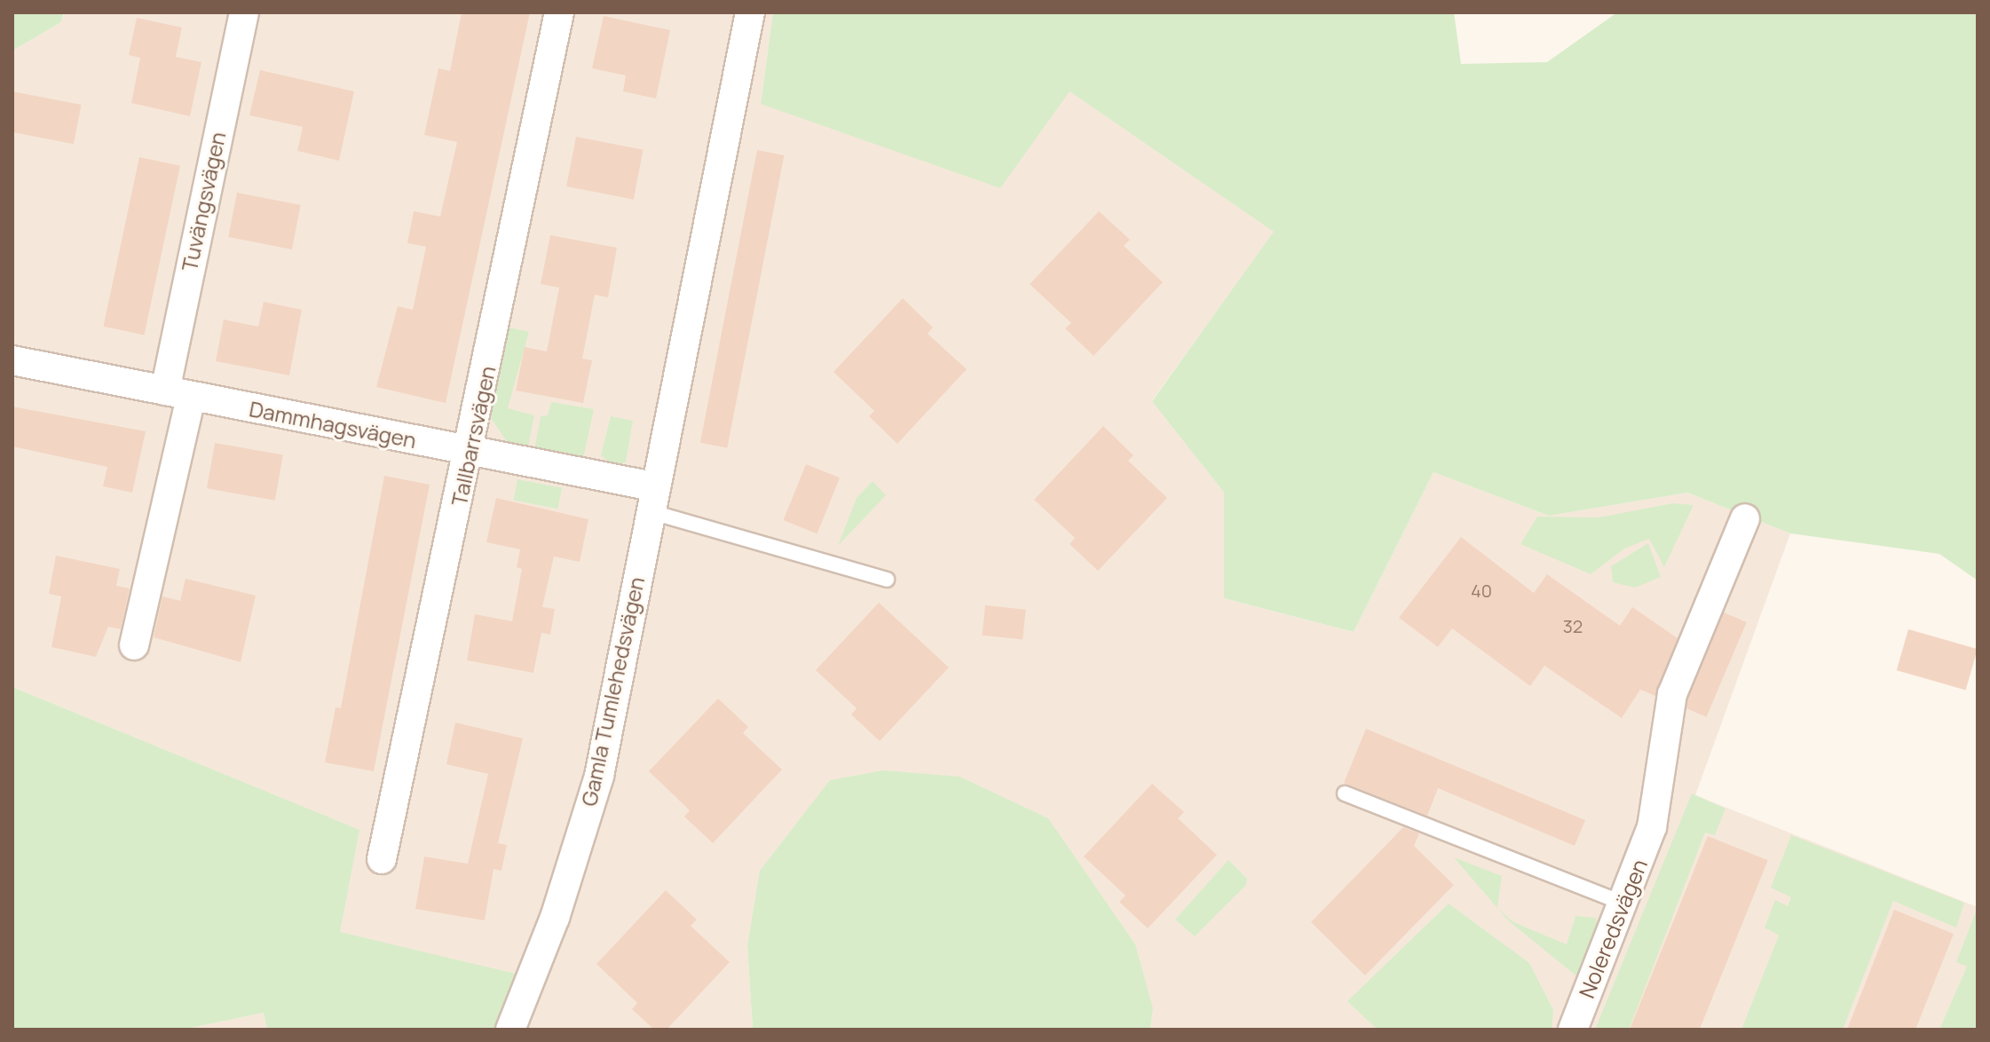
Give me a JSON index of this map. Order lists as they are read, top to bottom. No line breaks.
{"streets":{"street":["Tuvängsvägen","Dammhagsvägen","Tallbarrsvägen","Gamla Tumlehedsvägen","Noleredsvägen"]},"crossings":[["Tuvängsvägen","Dammhagsvägen"],["Dammhagsvägen","Tallbarrsvägen"],["Dammhagsvägen","Gamla Tumlehedsvägen"]],"house_numbers":["40","32"]}
